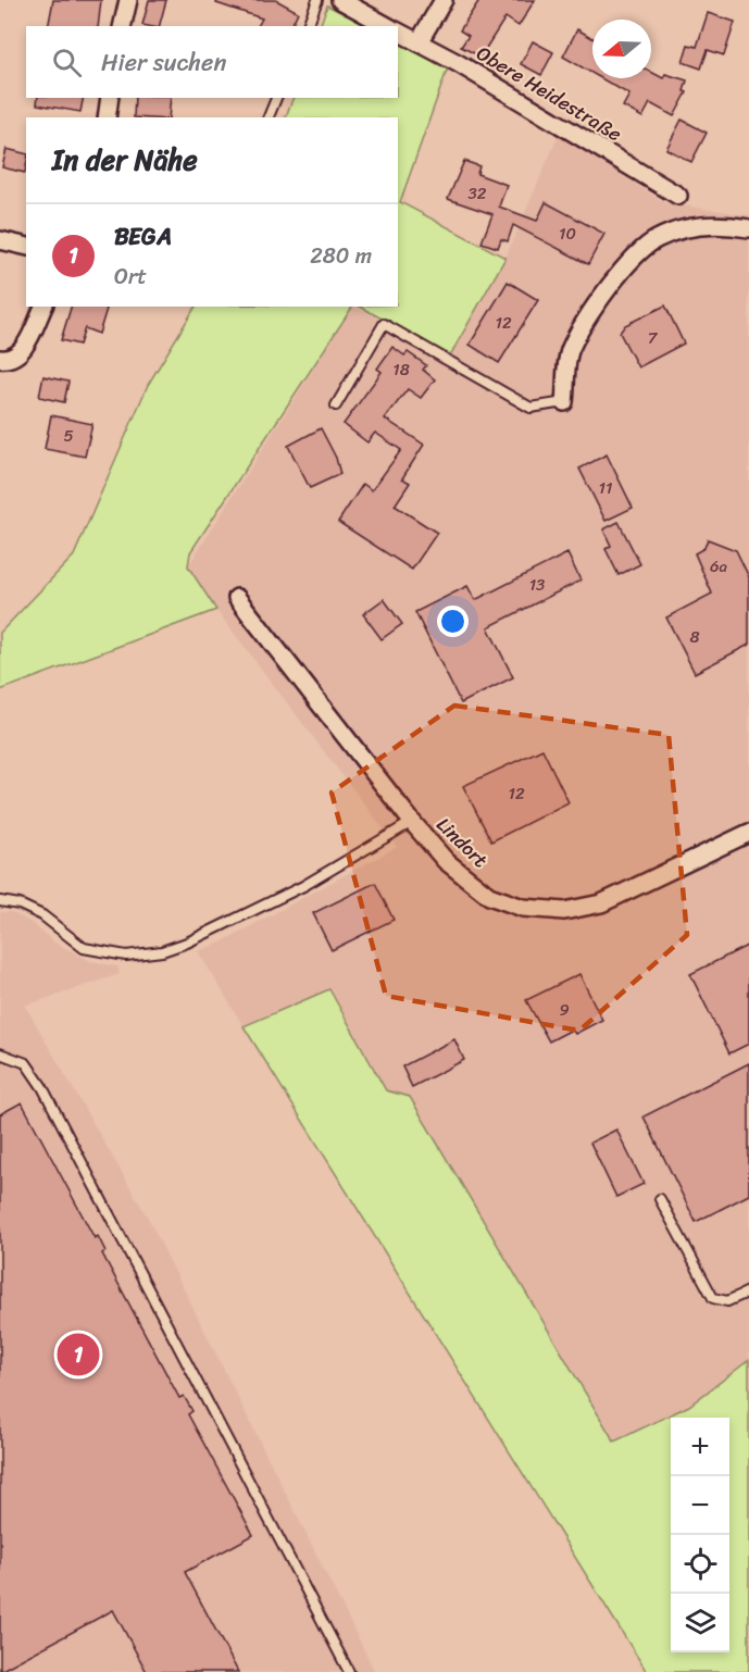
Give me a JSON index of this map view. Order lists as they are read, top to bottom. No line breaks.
{"streets":{"street":["Obere Heidestraße","Lindort"]},"house_numbers":["32","10","12","7","18","5","11","6a","13","8","12","9"],"north":"left","page":{"search":"Hier suchen","heading":"In der Nähe","list":[{"mark":"1","name":"BEGA","note":"Ort","value":"280 m"}],"pins":"1","map_buttons":["+","−"]}}
